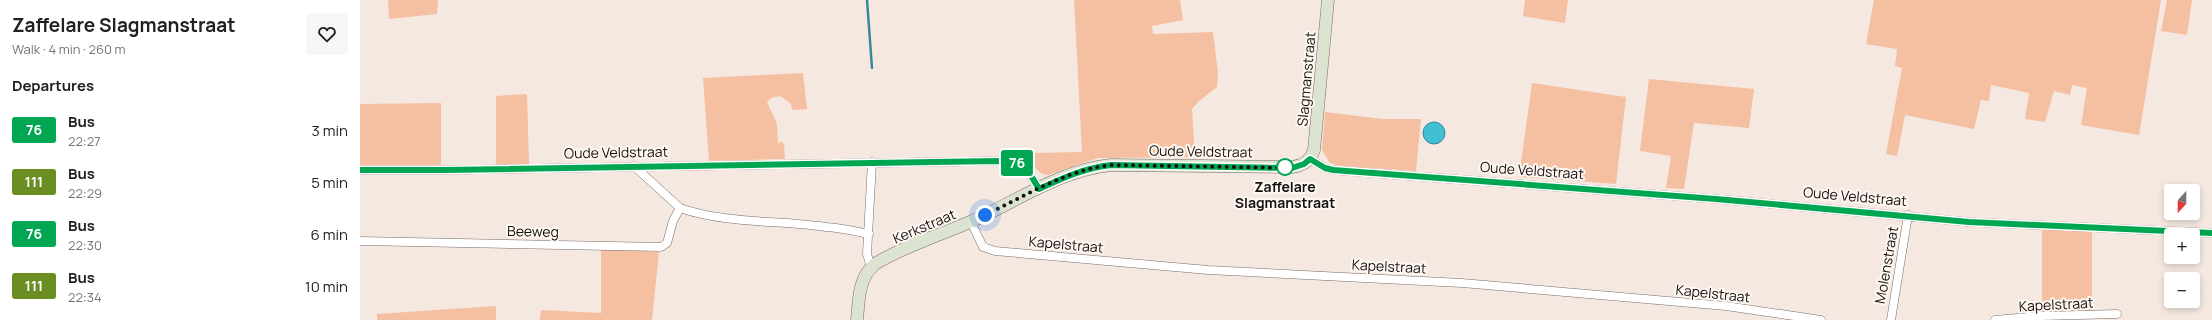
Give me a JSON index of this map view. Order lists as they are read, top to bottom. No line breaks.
{"streets":{"main road":["Slagmanstraat","Oude Veldstraat","Kerkstraat"],"street":["Beeweg","Kapelstraat","Molenstraat"]},"crossings":[["Slagmanstraat","Oude Veldstraat"],["Oude Veldstraat","Kerkstraat"],["Oude Veldstraat","Molenstraat"],["Kerkstraat","Kapelstraat"]],"places":["Zaffelare Slagmanstraat"],"lines":["bus line 76"],"north":"bottom","page":{"heading":[["Zaffelare Slagmanstraat","Walk · 4 min · 260 m"],"Departures"],"on_map":"76","list":[{"mark":"76","name":"Bus","note":"22:27","value":"3 min"},{"mark":"111","name":"Bus","note":"22:29","value":"5 min"},{"mark":"76","name":"Bus","note":"22:30","value":"6 min"},{"mark":"111","name":"Bus","note":"22:34","value":"10 min"}],"map_buttons":["+","−"]}}
